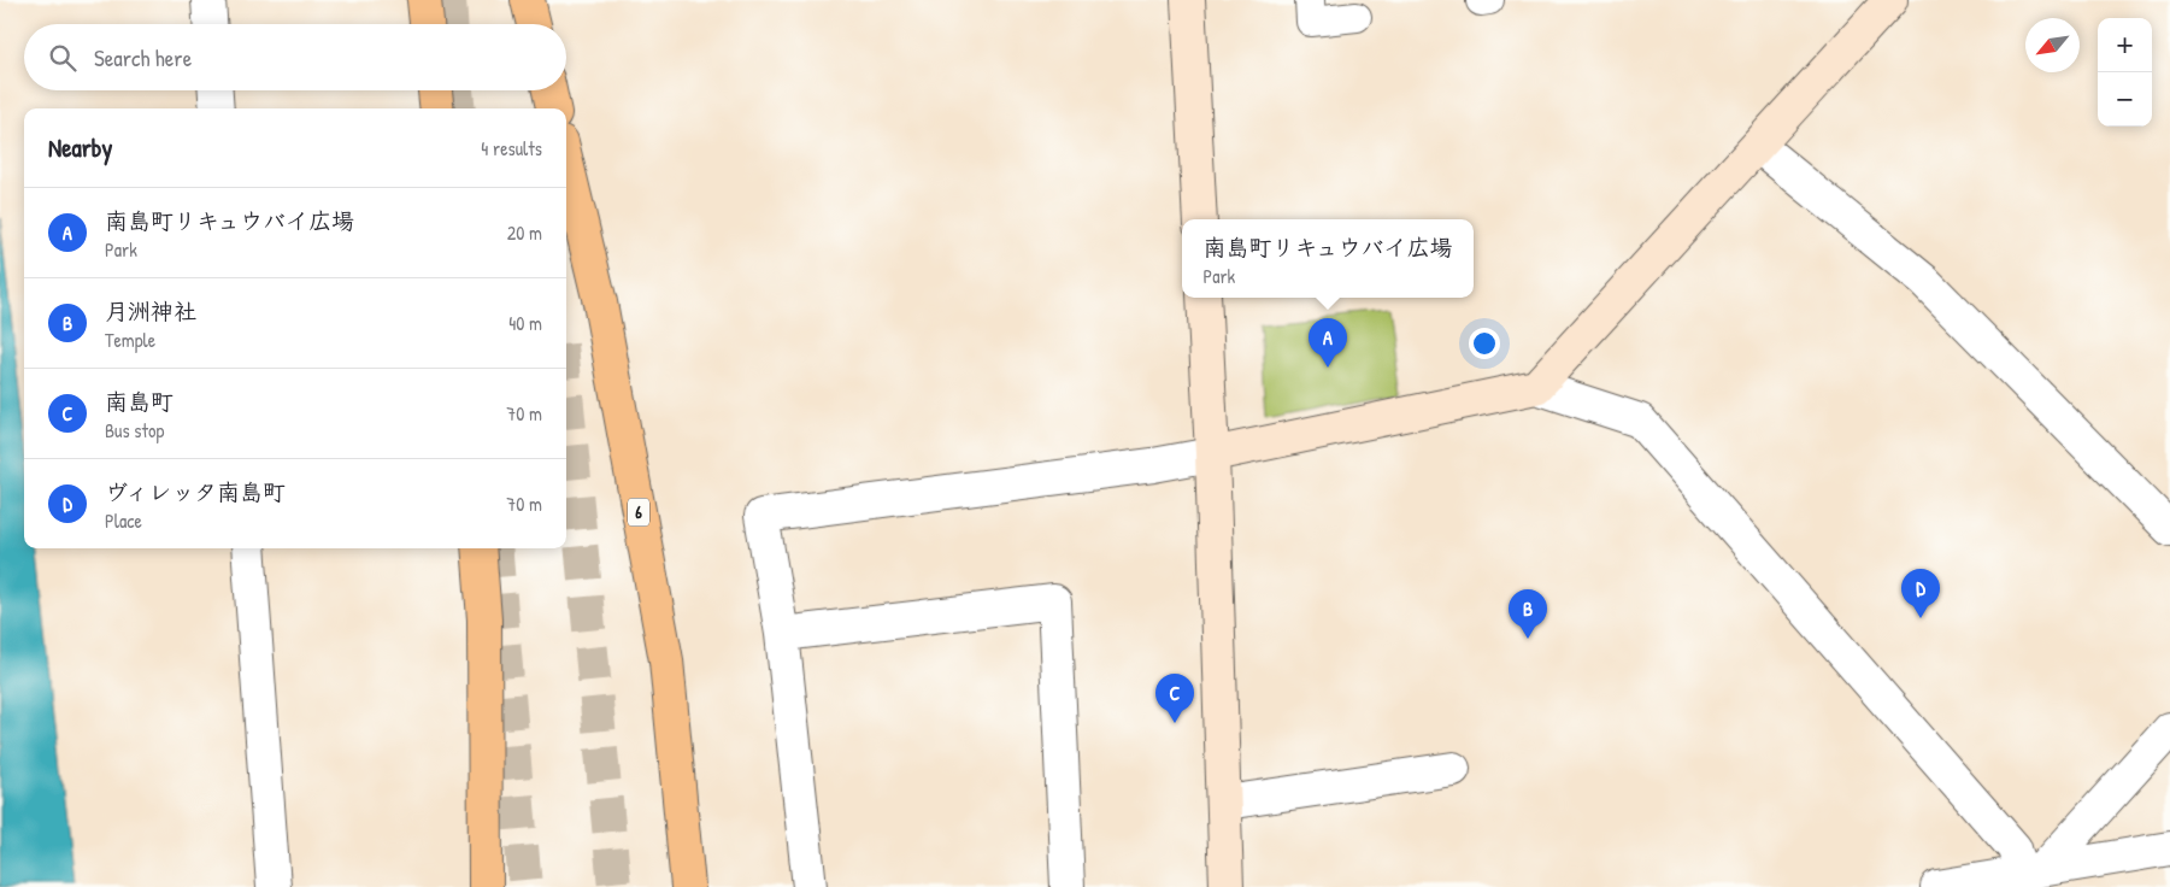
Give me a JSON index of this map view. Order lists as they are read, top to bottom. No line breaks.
{"streets":{"highway":["6"]},"north":"bottom left","page":{"map_buttons":["+","−"],"search":"Search here","heading":["Nearby","4 results"],"list":[{"mark":"A","name":"南島町リキュウバイ広場","note":"Park","value":"20 m"},{"mark":"B","name":"月洲神社","note":"Temple","value":"40 m"},{"mark":"C","name":"南島町","note":"Bus stop","value":"70 m"},{"mark":"D","name":"ヴィレッタ南島町","note":"Place","value":"70 m"}],"popup":["南島町リキュウバイ広場","Park"],"pins":["A","D","B","C"]}}
